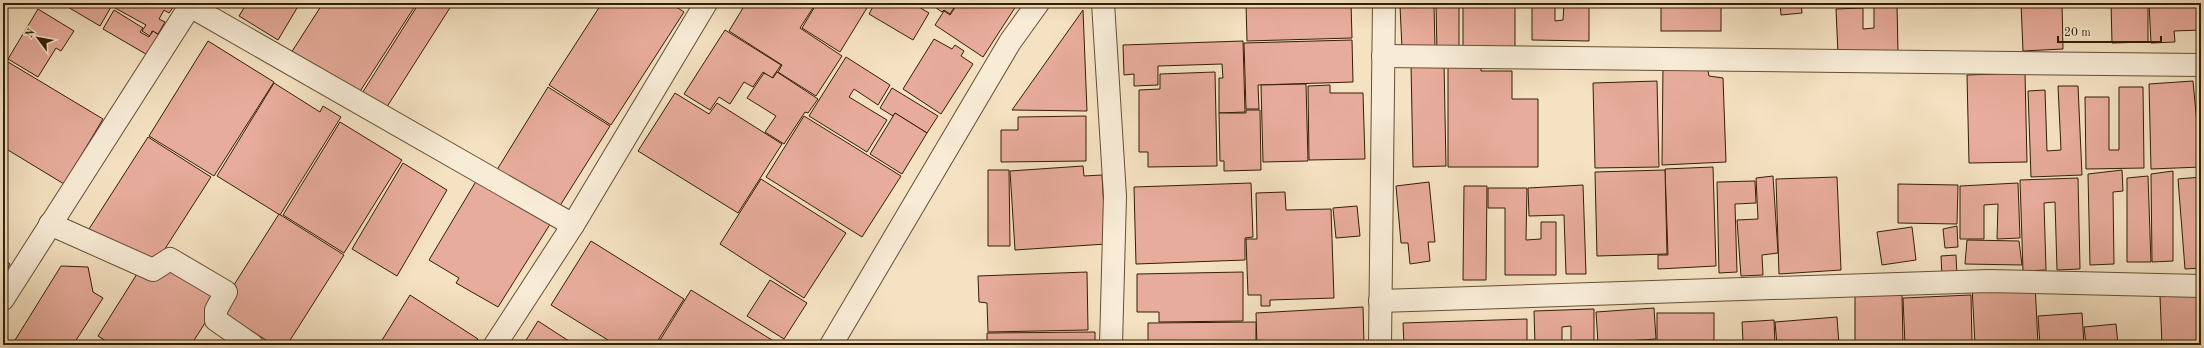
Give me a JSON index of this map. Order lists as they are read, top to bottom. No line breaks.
{"scale_bar":"20 m","north":"top left"}
